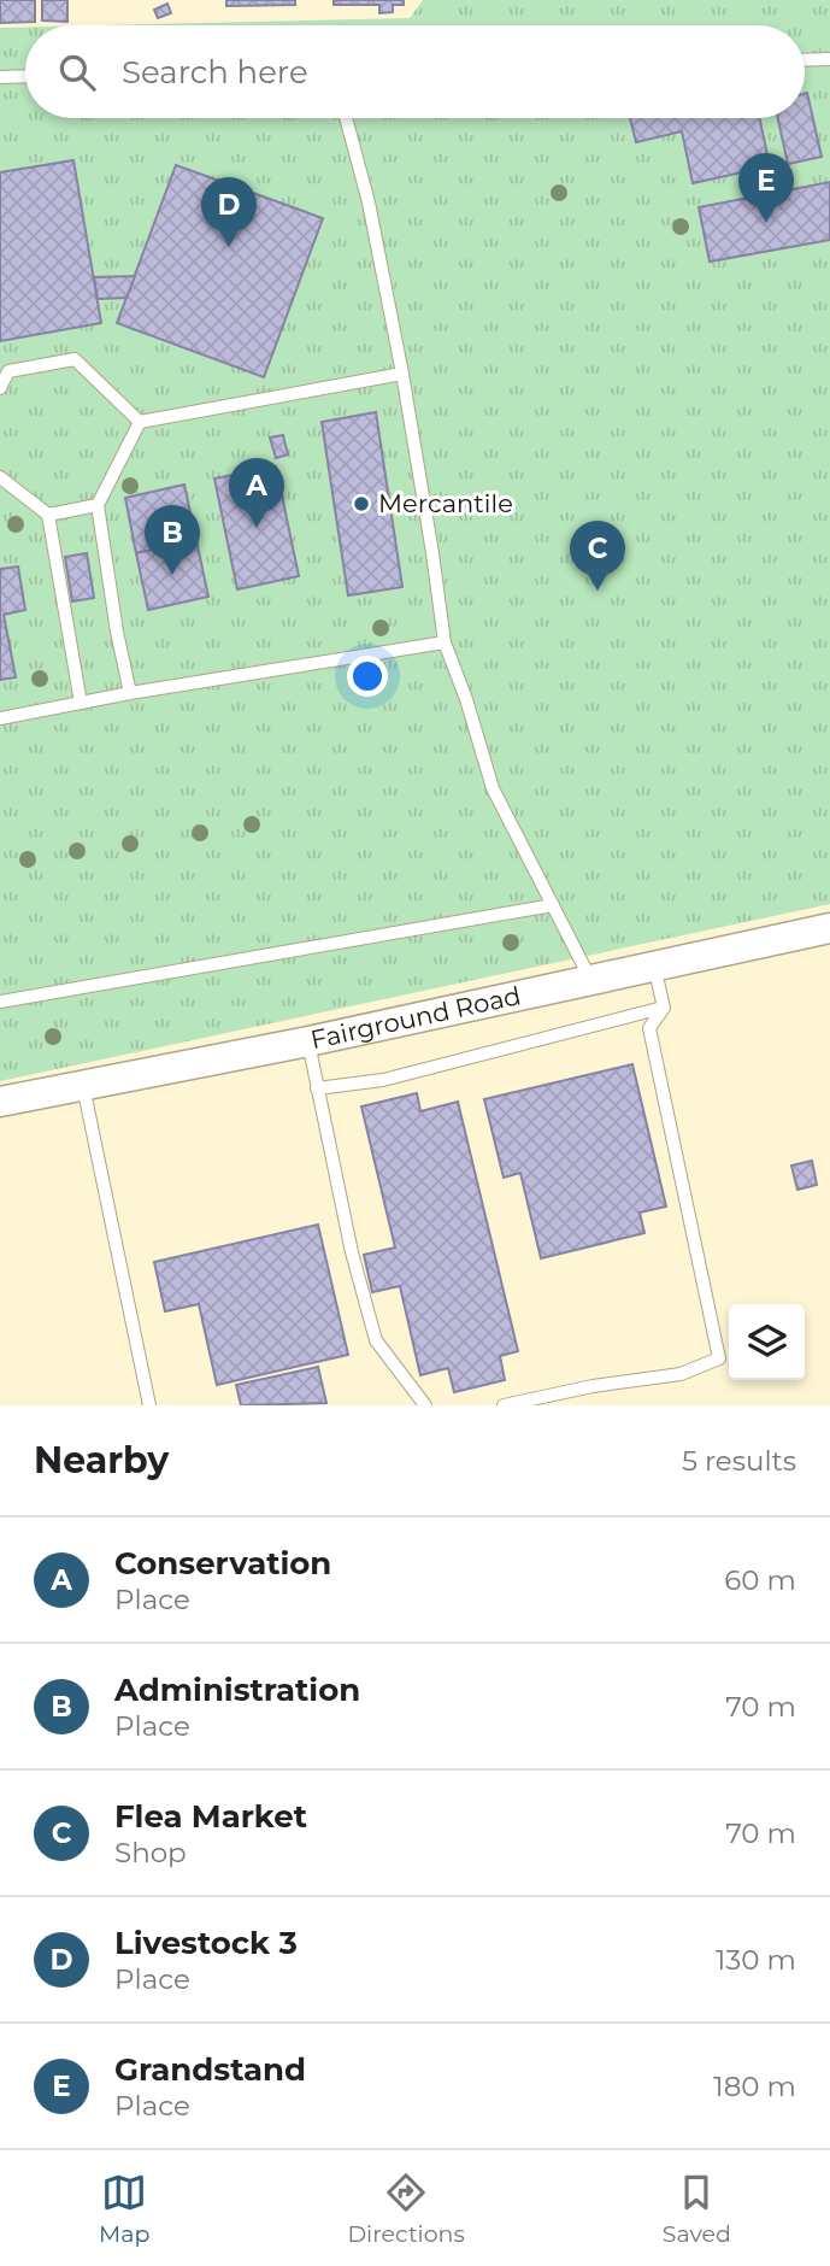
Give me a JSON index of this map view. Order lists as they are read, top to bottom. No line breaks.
{"streets":{"street":["Fairground Road"]},"places":["Mercantile"],"page":{"search":"Search here","pins":["E","D","A","B","C"],"heading":["Nearby","5 results"],"list":[{"mark":"A","name":"Conservation","note":"Place","value":"60 m"},{"mark":"B","name":"Administration","note":"Place","value":"70 m"},{"mark":"C","name":"Flea Market","note":"Shop","value":"70 m"},{"mark":"D","name":"Livestock 3","note":"Place","value":"130 m"},{"mark":"E","name":"Grandstand","note":"Place","value":"180 m"}],"nav":["Map","Directions","Saved"]}}
